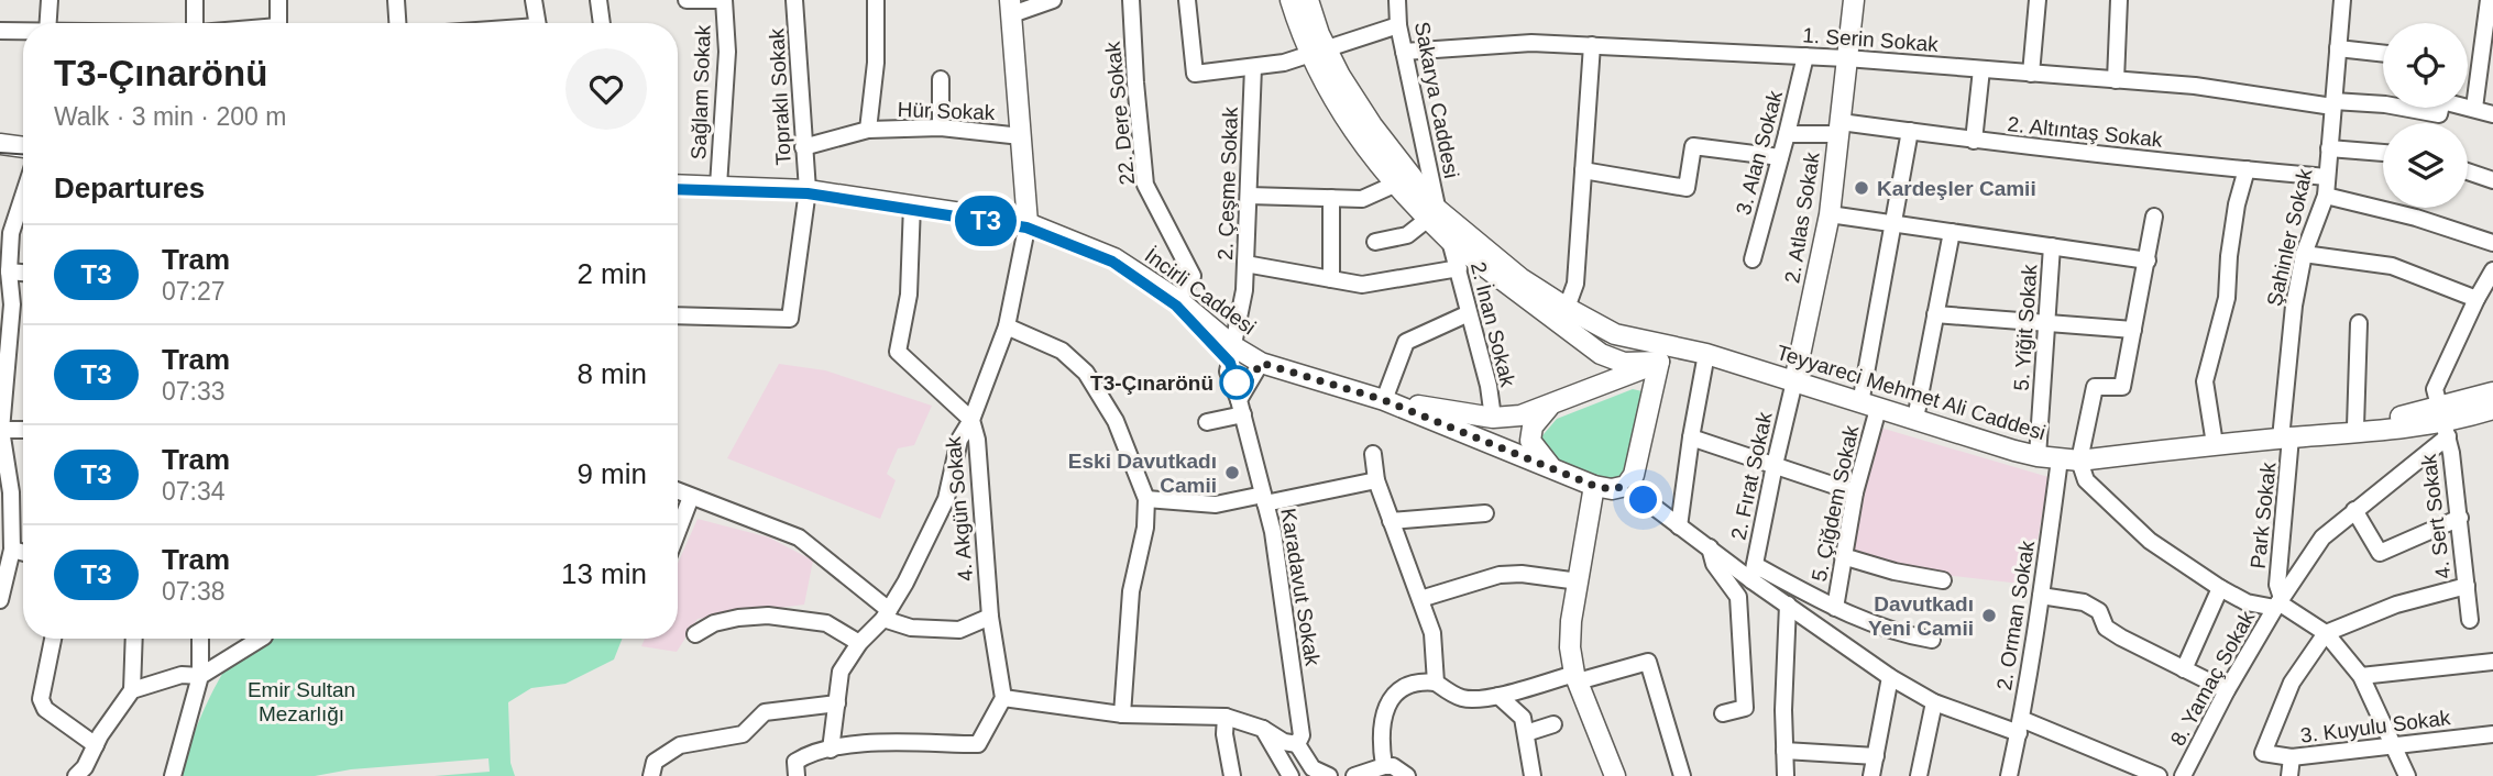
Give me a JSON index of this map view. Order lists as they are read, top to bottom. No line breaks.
{"streets":{"main road":["2. Atlas Sokak","İncirli Caddesi","Teyyareci Mehmet Ali Caddesi"],"street":["1. Serin Sokak","Sağlam Sokak","Topraklı Sokak","Sakarya Caddesi","Hür Sokak","22. Dere Sokak","2. Altıntaş Sokak","3. Alan Sokak","2. Çeşme Sokak","Şahinler Sokak","2. İnan Sokak","5. Yiğit Sokak","2. Fırat Sokak","5. Çiğdem Sokak","4. Akgün Sokak","Park Sokak","4. Sert Sokak","Karadavut Sokak","2. Orman Sokak","8. Yamaç Sokak","3. Kuyulu Sokak"]},"crossings":[["1. Serin Sokak","Sakarya Caddesi"],["1. Serin Sokak","3. Alan Sokak"],["1. Serin Sokak","2. Atlas Sokak"],["1. Serin Sokak","Şahinler Sokak"],["Sağlam Sokak","İncirli Caddesi"],["Topraklı Sokak","Hür Sokak"],["Topraklı Sokak","İncirli Caddesi"],["Sakarya Caddesi","Teyyareci Mehmet Ali Caddesi"],["22. Dere Sokak","İncirli Caddesi"],["2. Altıntaş Sokak","3. Alan Sokak"],["2. Altıntaş Sokak","2. Atlas Sokak"],["2. Altıntaş Sokak","Şahinler Sokak"],["2. Altıntaş Sokak","5. Çiğdem Sokak"],["2. Çeşme Sokak","İncirli Caddesi"],["2. Çeşme Sokak","Karadavut Sokak"],["2. Atlas Sokak","Teyyareci Mehmet Ali Caddesi"],["2. Atlas Sokak","2. Fırat Sokak"],["Şahinler Sokak","Teyyareci Mehmet Ali Caddesi"],["Şahinler Sokak","Park Sokak"],["İncirli Caddesi","4. Akgün Sokak"],["İncirli Caddesi","Karadavut Sokak"],["5. Yiğit Sokak","Teyyareci Mehmet Ali Caddesi"],["Teyyareci Mehmet Ali Caddesi","2. Fırat Sokak"],["Teyyareci Mehmet Ali Caddesi","5. Çiğdem Sokak"],["Teyyareci Mehmet Ali Caddesi","Park Sokak"],["Teyyareci Mehmet Ali Caddesi","4. Sert Sokak"],["Teyyareci Mehmet Ali Caddesi","2. Orman Sokak"],["Teyyareci Mehmet Ali Caddesi","8. Yamaç Sokak"],["Park Sokak","8. Yamaç Sokak"],["4. Sert Sokak","8. Yamaç Sokak"]],"parks":["Emir Sultan Mezarlığı"],"places":["Kardeşler Camii","T3-Çınarönü","Eski Davutkadı Camii","Davutkadı Yeni Camii"],"lines":["tram line T3"],"page":{"on_map":"T3","heading":[["T3-Çınarönü","Walk · 3 min · 200 m"],"Departures"],"list":[{"mark":"T3","name":"Tram","note":"07:27","value":"2 min"},{"mark":"T3","name":"Tram","note":"07:33","value":"8 min"},{"mark":"T3","name":"Tram","note":"07:34","value":"9 min"},{"mark":"T3","name":"Tram","note":"07:38","value":"13 min"}]}}
